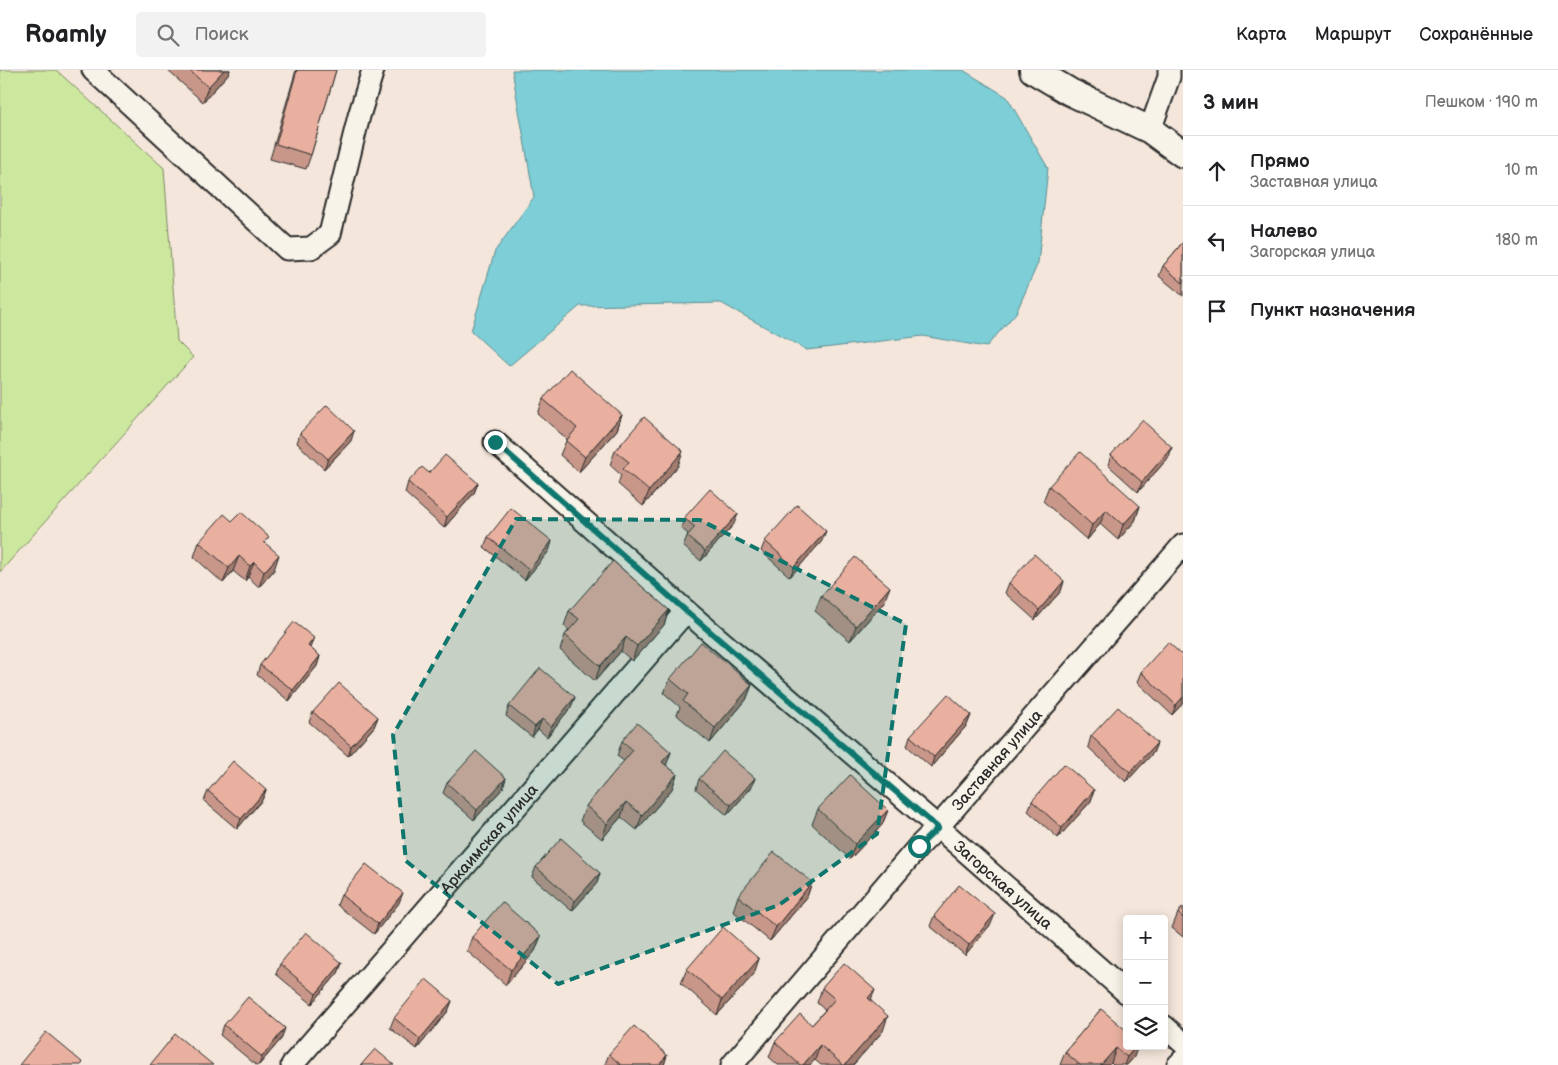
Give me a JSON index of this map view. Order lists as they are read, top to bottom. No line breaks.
{"streets":{"street":["Заставная улица","Аркаимская улица","Загорская улица"]},"crossings":[["Заставная улица","Загорская улица"],["Аркаимская улица","Загорская улица"]],"page":{"header":"Roamly","search":"Поиск","nav":["Карта","Маршрут","Сохранённые"],"heading":["3 мин","Пешком · 190 m"],"list":[["Прямо","Заставная улица","10 m"],["Налево","Загорская улица","180 m"],"Пункт назначения"],"map_buttons":["+","−"]}}
